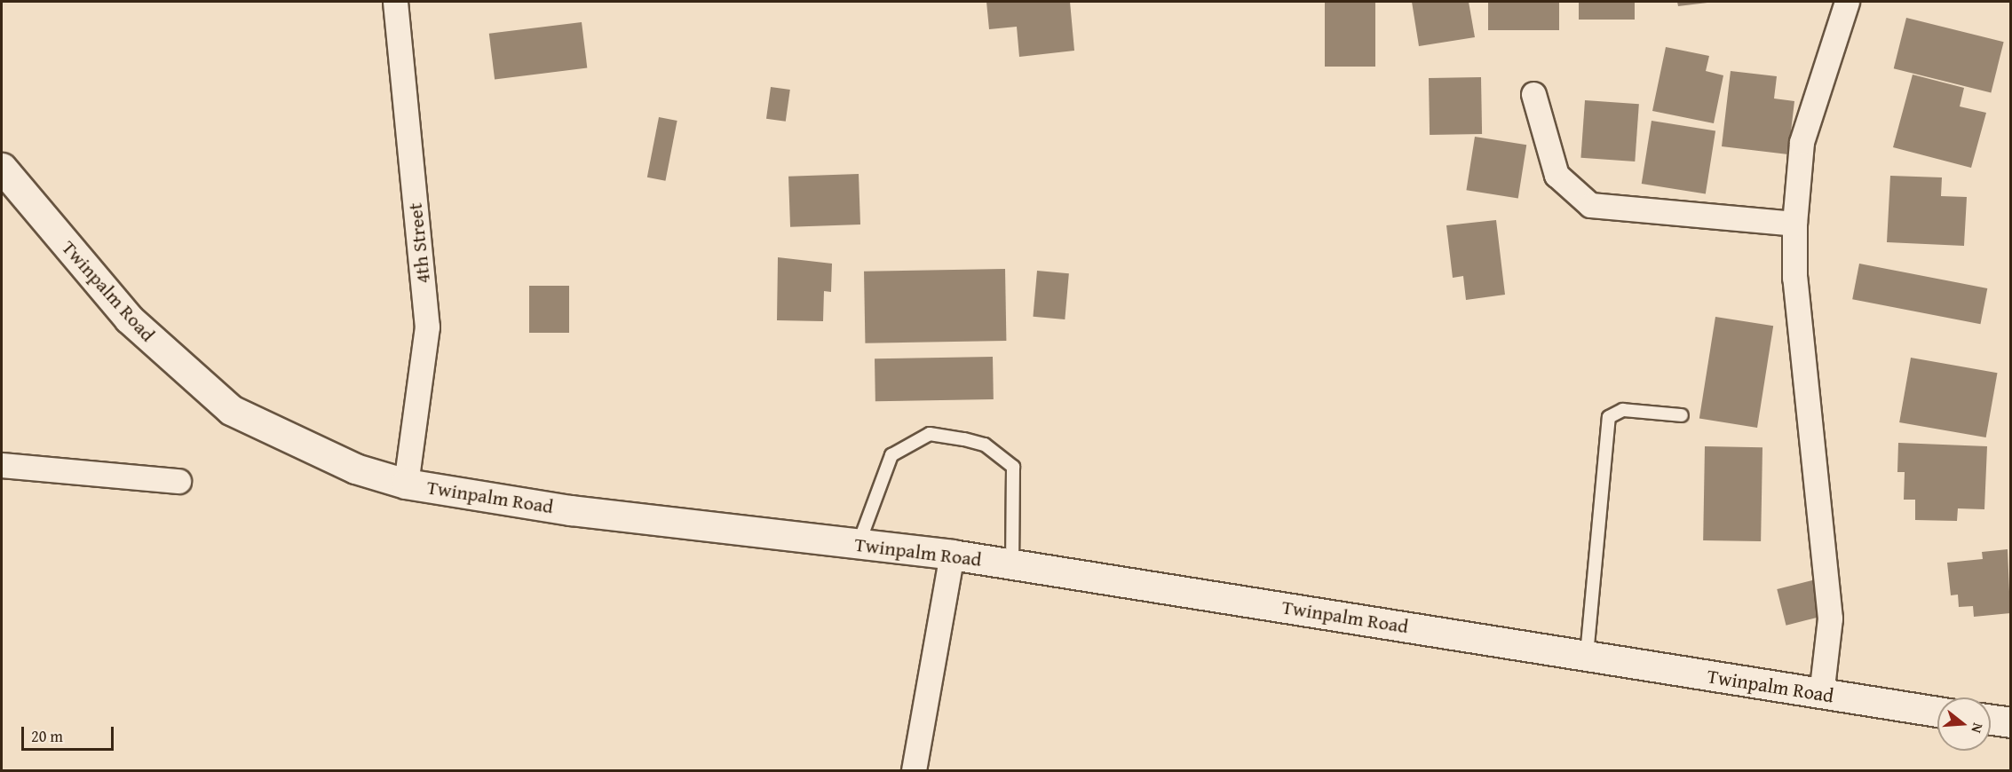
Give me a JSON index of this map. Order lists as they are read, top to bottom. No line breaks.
{"streets":{"main road":["Twinpalm Road"],"street":["4th Street"]},"crossings":[["4th Street","Twinpalm Road"]],"scale_bar":"20 m","north":"right"}
